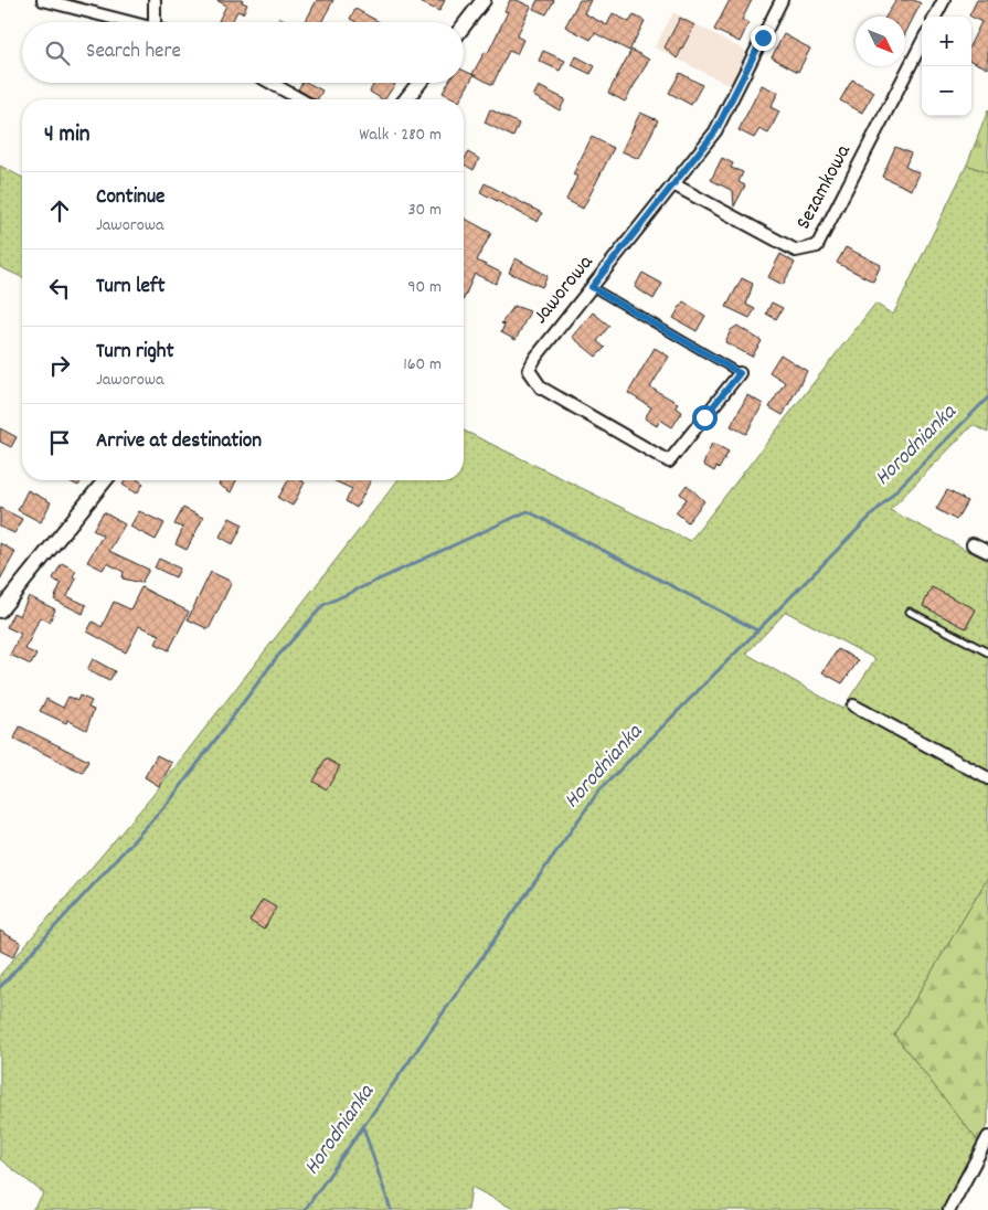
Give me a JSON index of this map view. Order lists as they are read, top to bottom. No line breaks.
{"streets":{"street":["Sezamkowa","Jaworowa"]},"crossings":[["Sezamkowa","Jaworowa"]],"water":["Horodnianka"],"north":"bottom right","page":{"map_buttons":["+","−"],"search":"Search here","heading":["4 min","Walk · 280 m"],"list":[["Continue","Jaworowa","30 m"],["Turn left","90 m"],["Turn right","Jaworowa","160 m"],"Arrive at destination"]}}
